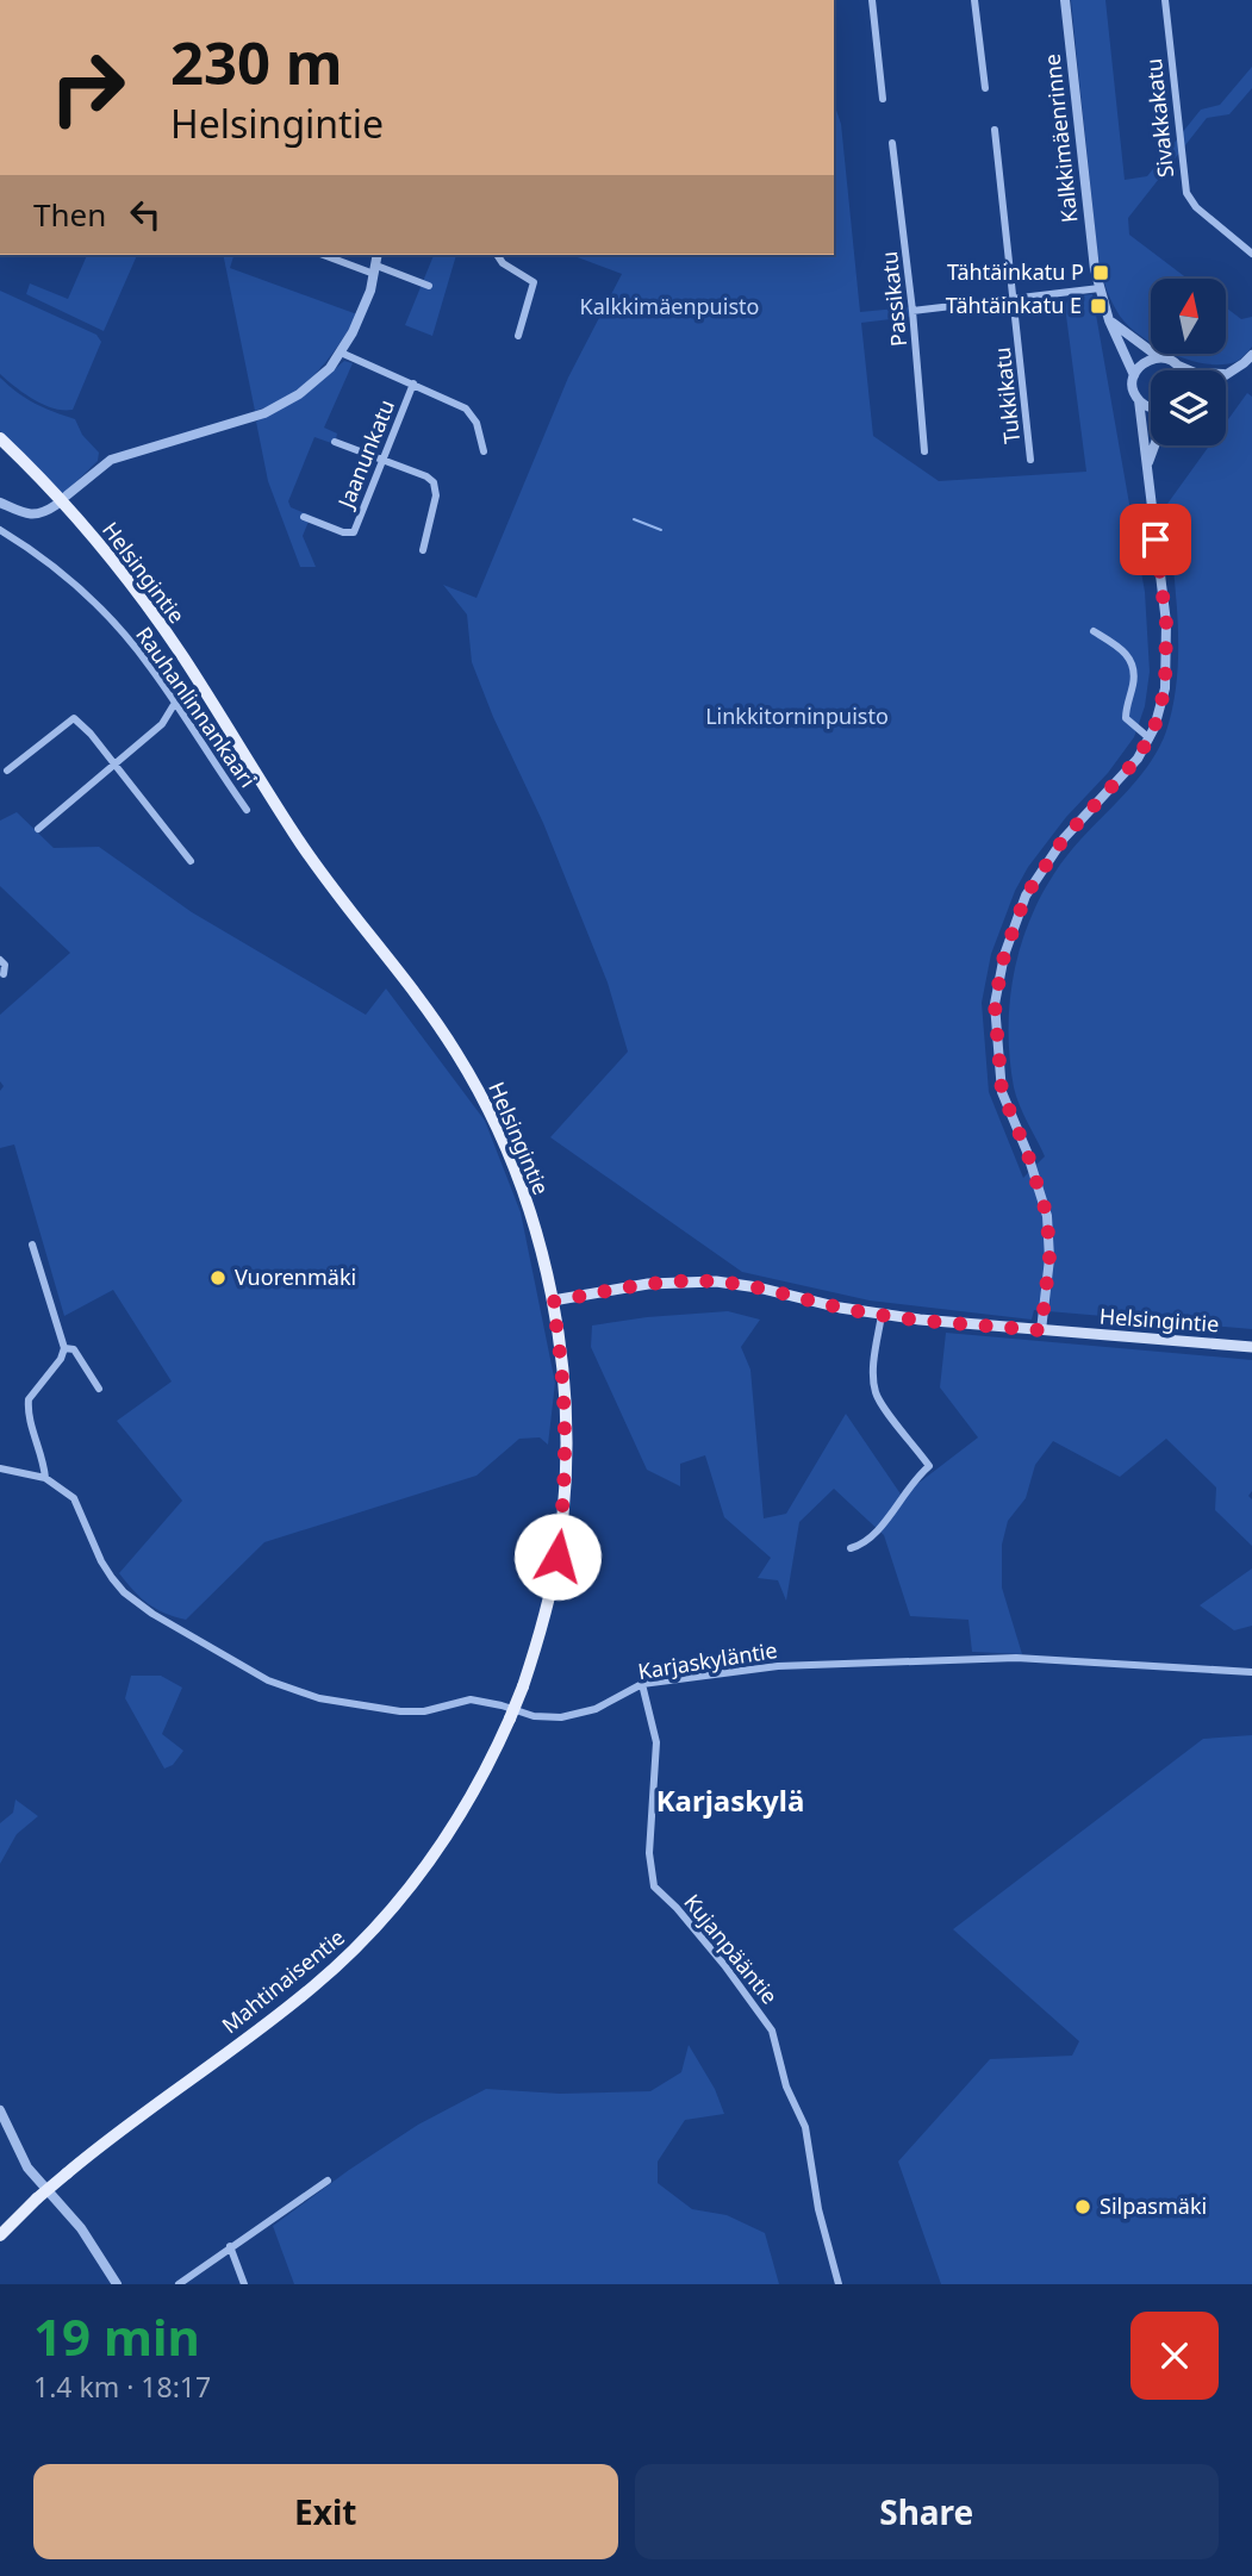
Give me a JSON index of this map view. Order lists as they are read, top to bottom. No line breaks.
{"streets":{"main road":["Helsingintie","Mahtinaisentie"],"street":["Sivakkakatu","Kalkkimäenrinne","Passikatu","Tukkikatu","Jaanunkatu","Rauhanlinnankaari","Karjaskyläntie","Kujanpääntie"]},"crossings":[["Helsingintie","Mahtinaisentie"],["Karjaskyläntie","Kujanpääntie"]],"districts":["Karjaskylä"],"parks":["Kalkkimäenpuisto","Linkkitorninpuisto"],"places":{"transit":["Tähtäinkatu P","Tähtäinkatu E"],"other":["Vuorenmäki","Silpasmäki"]},"north":"top","page":{"turn":["230 m","Helsingintie"],"then":"Then","heading":["19 min","1.4 km · 18:17"],"buttons":["Exit","Share"]}}
